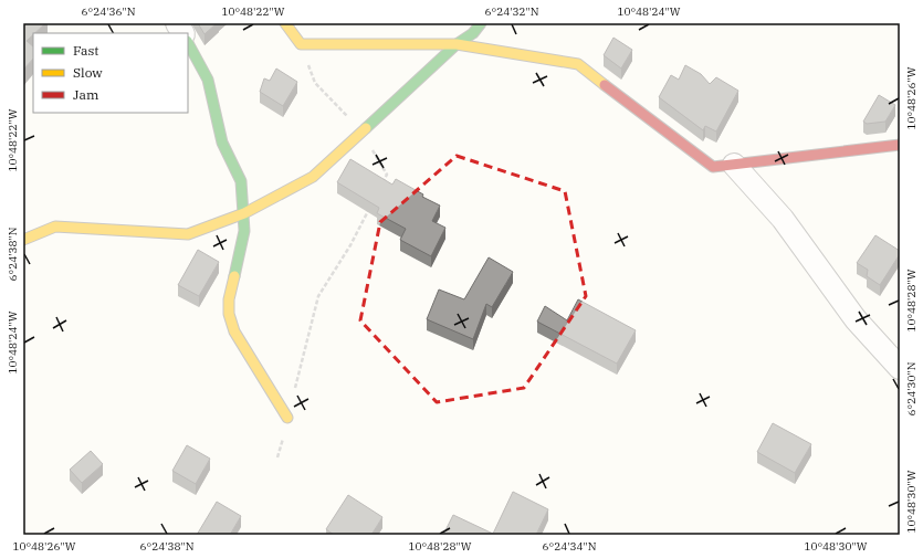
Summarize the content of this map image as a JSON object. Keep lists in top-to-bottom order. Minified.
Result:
{"legend":["Fast","Slow","Jam"],"coordinates":["6°24'36\"N","10°48'22\"W","6°24'32\"N","10°48'24\"W","10°48'26\"W","6°24'38\"N","10°48'28\"W","6°24'30\"N","10°48'30\"W","6°24'34\"N"]}
